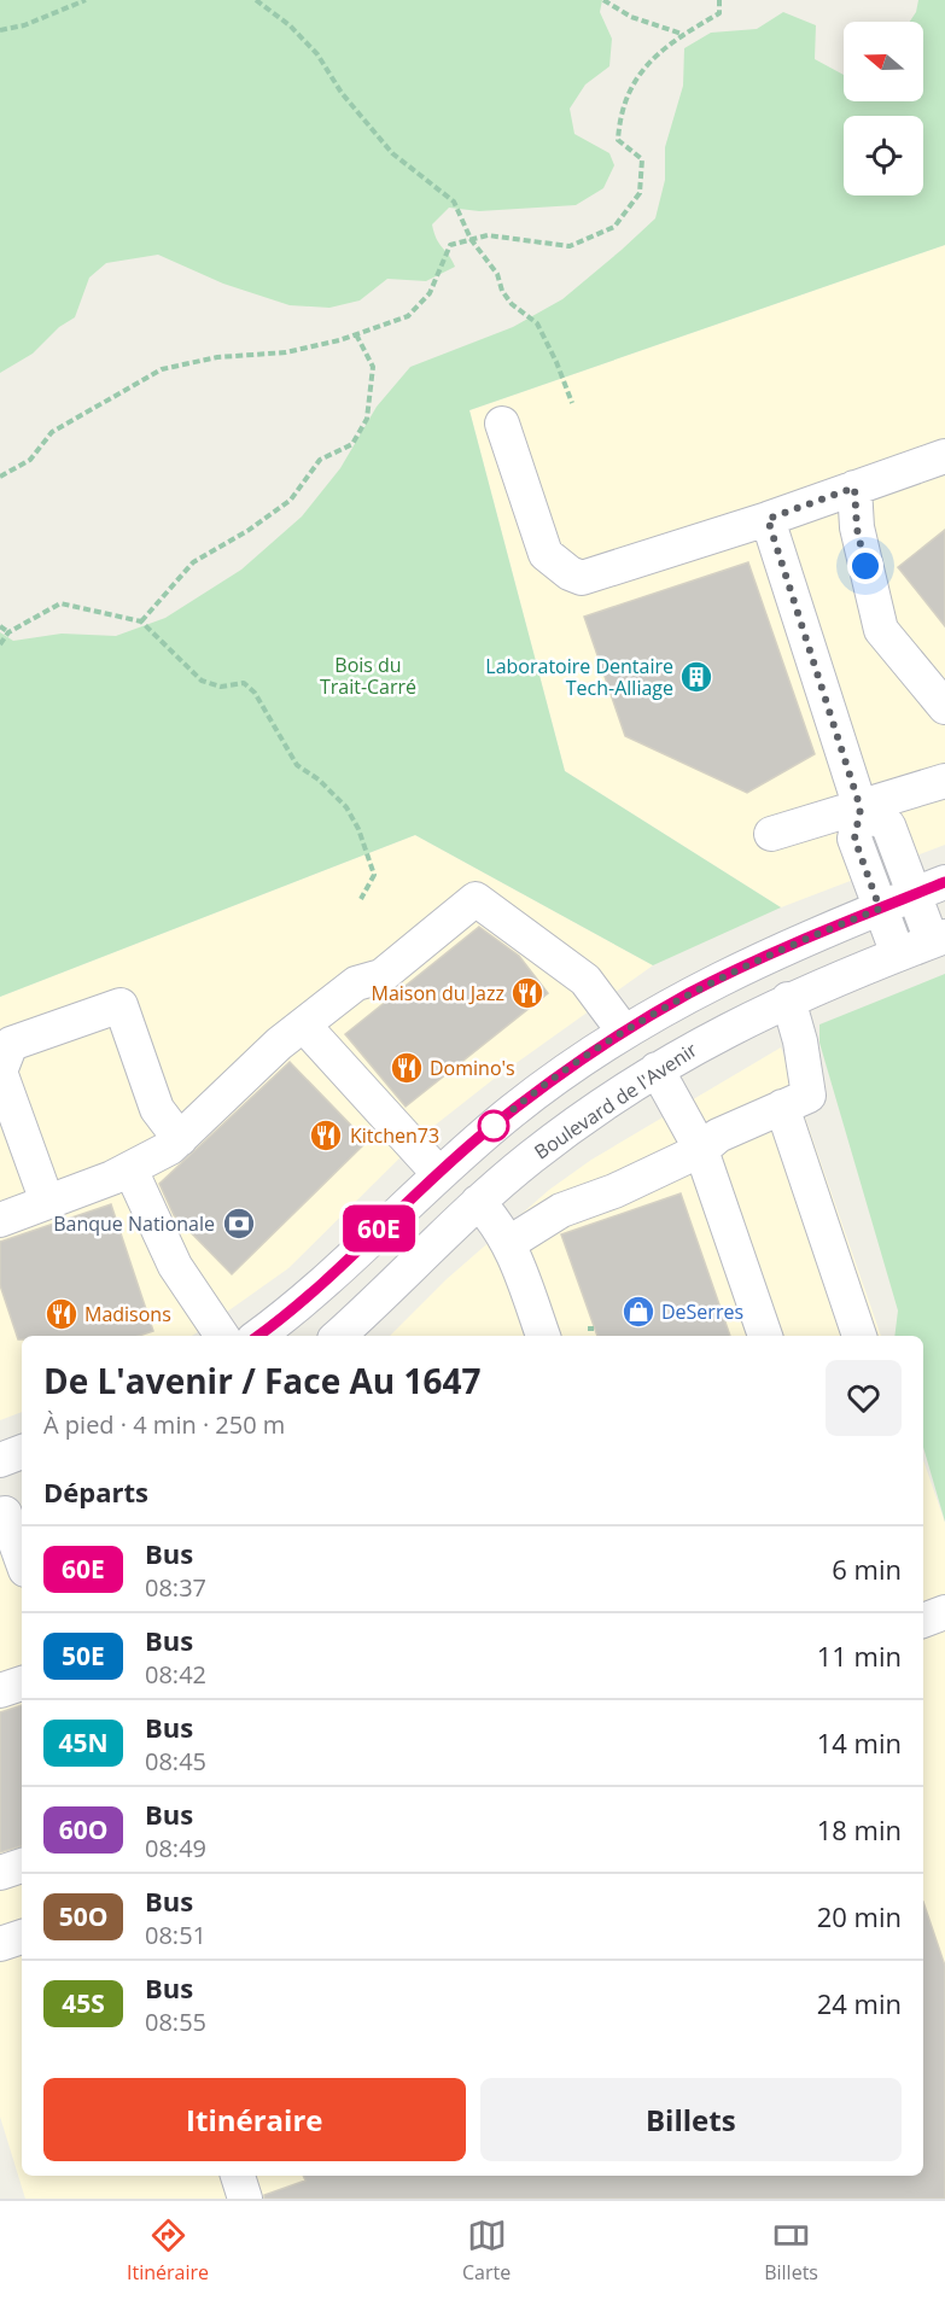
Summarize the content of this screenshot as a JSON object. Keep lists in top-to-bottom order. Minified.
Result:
{"streets":{"street":["Boulevard de l'Avenir"]},"parks":["Bois du Trait-Carré"],"places":{"building":["Laboratoire Dentaire Tech-Alliage"],"restaurant":["Maison du Jazz","Domino's","Kitchen73","Madisons"],"bank":["Banque Nationale"],"shop":["DeSerres"]},"lines":["bus line 60E"],"north":"left","page":{"on_map":"60E","heading":[["De L'avenir / Face Au 1647","À pied · 4 min · 250 m"],"Départs"],"list":[{"mark":"60E","name":"Bus","note":"08:37","value":"6 min"},{"mark":"50E","name":"Bus","note":"08:42","value":"11 min"},{"mark":"45N","name":"Bus","note":"08:45","value":"14 min"},{"mark":"60O","name":"Bus","note":"08:49","value":"18 min"},{"mark":"50O","name":"Bus","note":"08:51","value":"20 min"},{"mark":"45S","name":"Bus","note":"08:55","value":"24 min"}],"buttons":["Itinéraire","Billets"],"tabs":["Itinéraire","Carte","Billets"]}}
